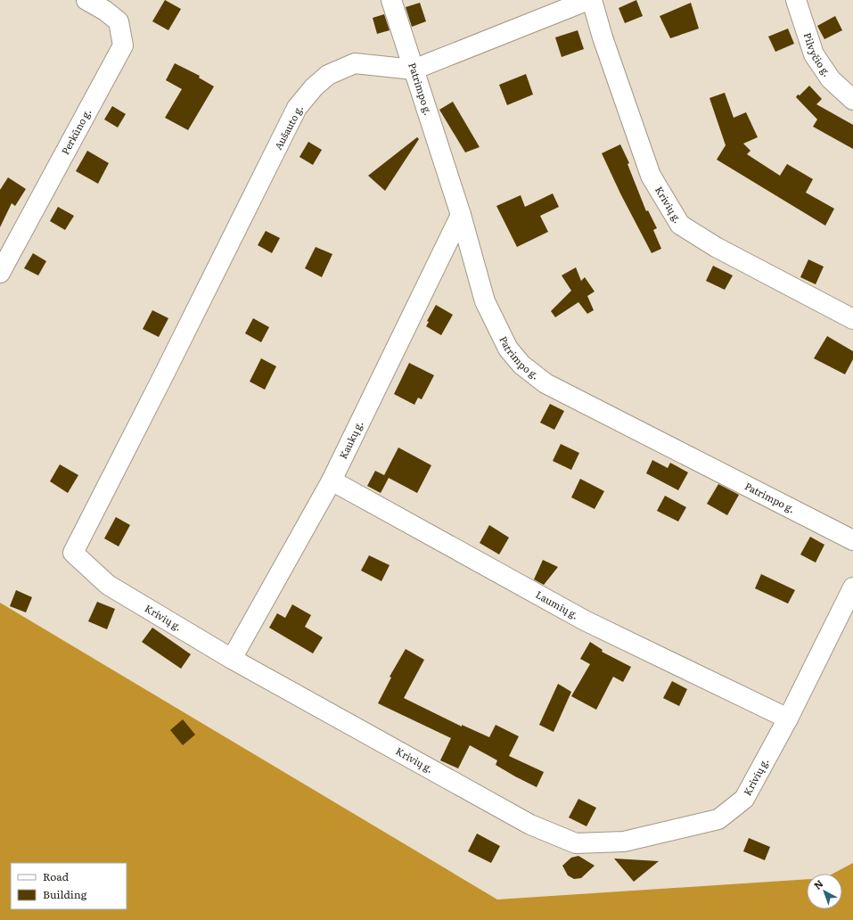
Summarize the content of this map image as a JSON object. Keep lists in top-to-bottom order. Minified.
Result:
{"streets":{"street":["Pilvyčio g.","Patrimpo g.","Aušauto g.","Perkūno g.","Krivių g.","Kaukų g.","Laumių g."]},"crossings":[["Patrimpo g.","Aušauto g."],["Patrimpo g.","Kaukų g."],["Aušauto g.","Krivių g."],["Krivių g.","Kaukų g."],["Krivių g.","Laumių g."],["Kaukų g.","Laumių g."]],"legend":["Road","Building"],"north":"top left"}
